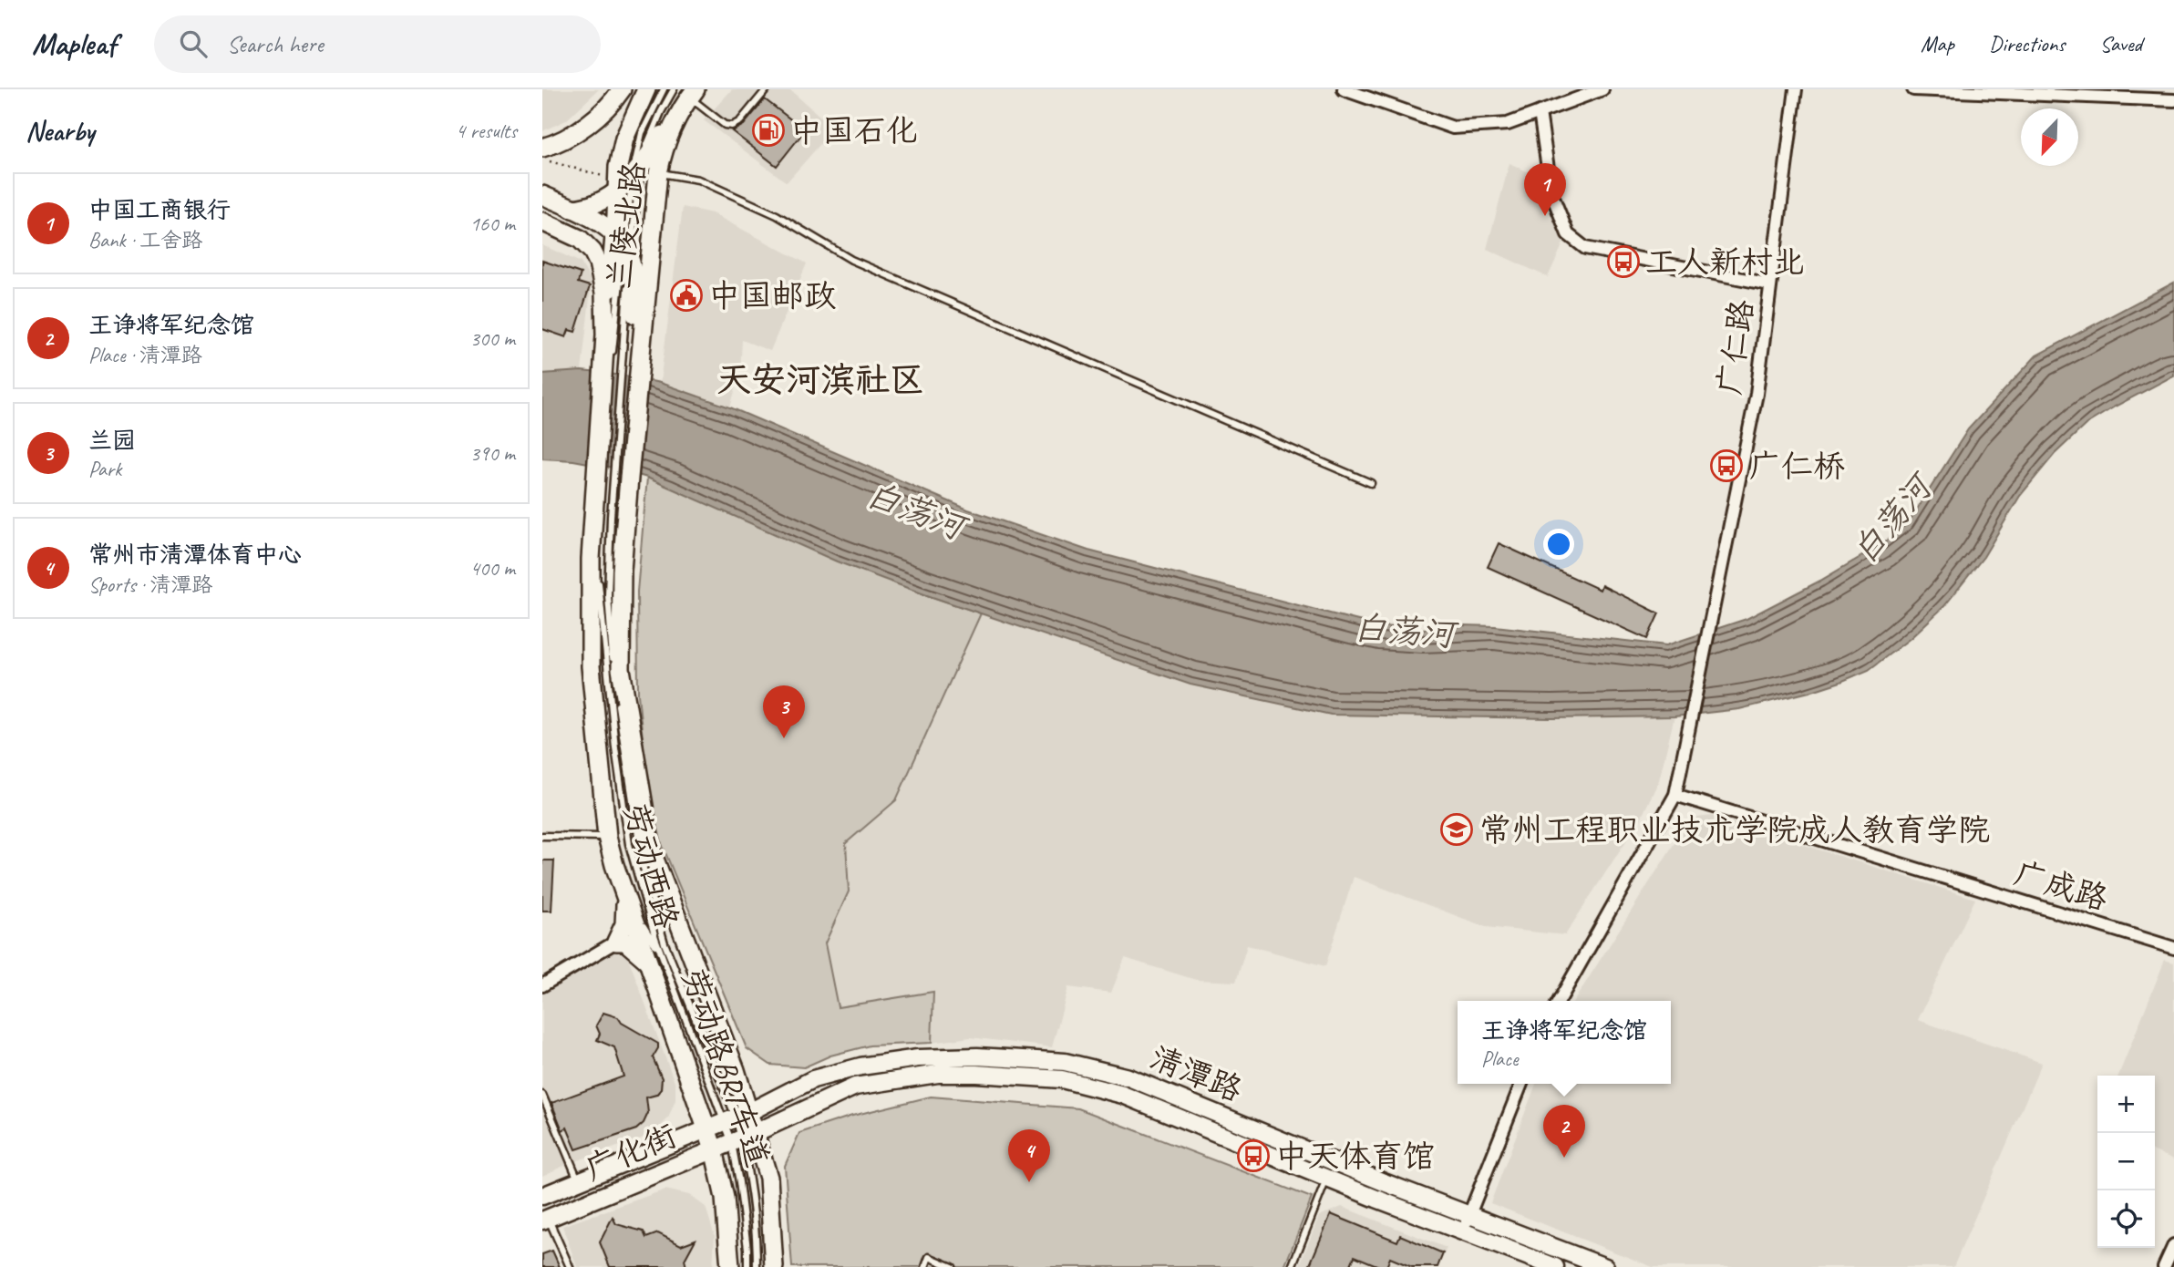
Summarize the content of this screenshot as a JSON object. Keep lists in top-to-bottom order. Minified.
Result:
{"streets":{"main road":["兰陵北路","劳动西路","清潭路","广化街"],"street":["广仁路","广成路"],"lane":["劳动路BRT车道"]},"crossings":[["广仁路","广成路"],["劳动西路","劳动路BRT车道"],["劳动西路","清潭路"],["劳动西路","广化街"],["劳动路BRT车道","清潭路"],["劳动路BRT车道","广化街"],["清潭路","广化街"]],"districts":["天安河滨社区"],"water":["白荡河"],"places":{"fuel station":["中国石化"],"bus stop":["工人新村北","广仁桥","中天体育馆"],"public building":["中国邮政"],"school or university":["常州工程职业技术学院成人教育学院"]},"north":"bottom left","page":{"header":"Mapleaf","search":"Search here","nav":["Map","Directions","Saved"],"heading":["Nearby","4 results"],"pins":["1","3","2","4"],"list":[{"mark":"1","name":"中国工商银行","note":"Bank · 工舍路","value":"160 m"},{"mark":"2","name":"王诤将军纪念馆","note":"Place · 清潭路","value":"300 m"},{"mark":"3","name":"兰园","note":"Park","value":"390 m"},{"mark":"4","name":"常州市清潭体育中心","note":"Sports · 清潭路","value":"400 m"}],"popup":["王诤将军纪念馆","Place"],"map_buttons":["+","−"]}}
